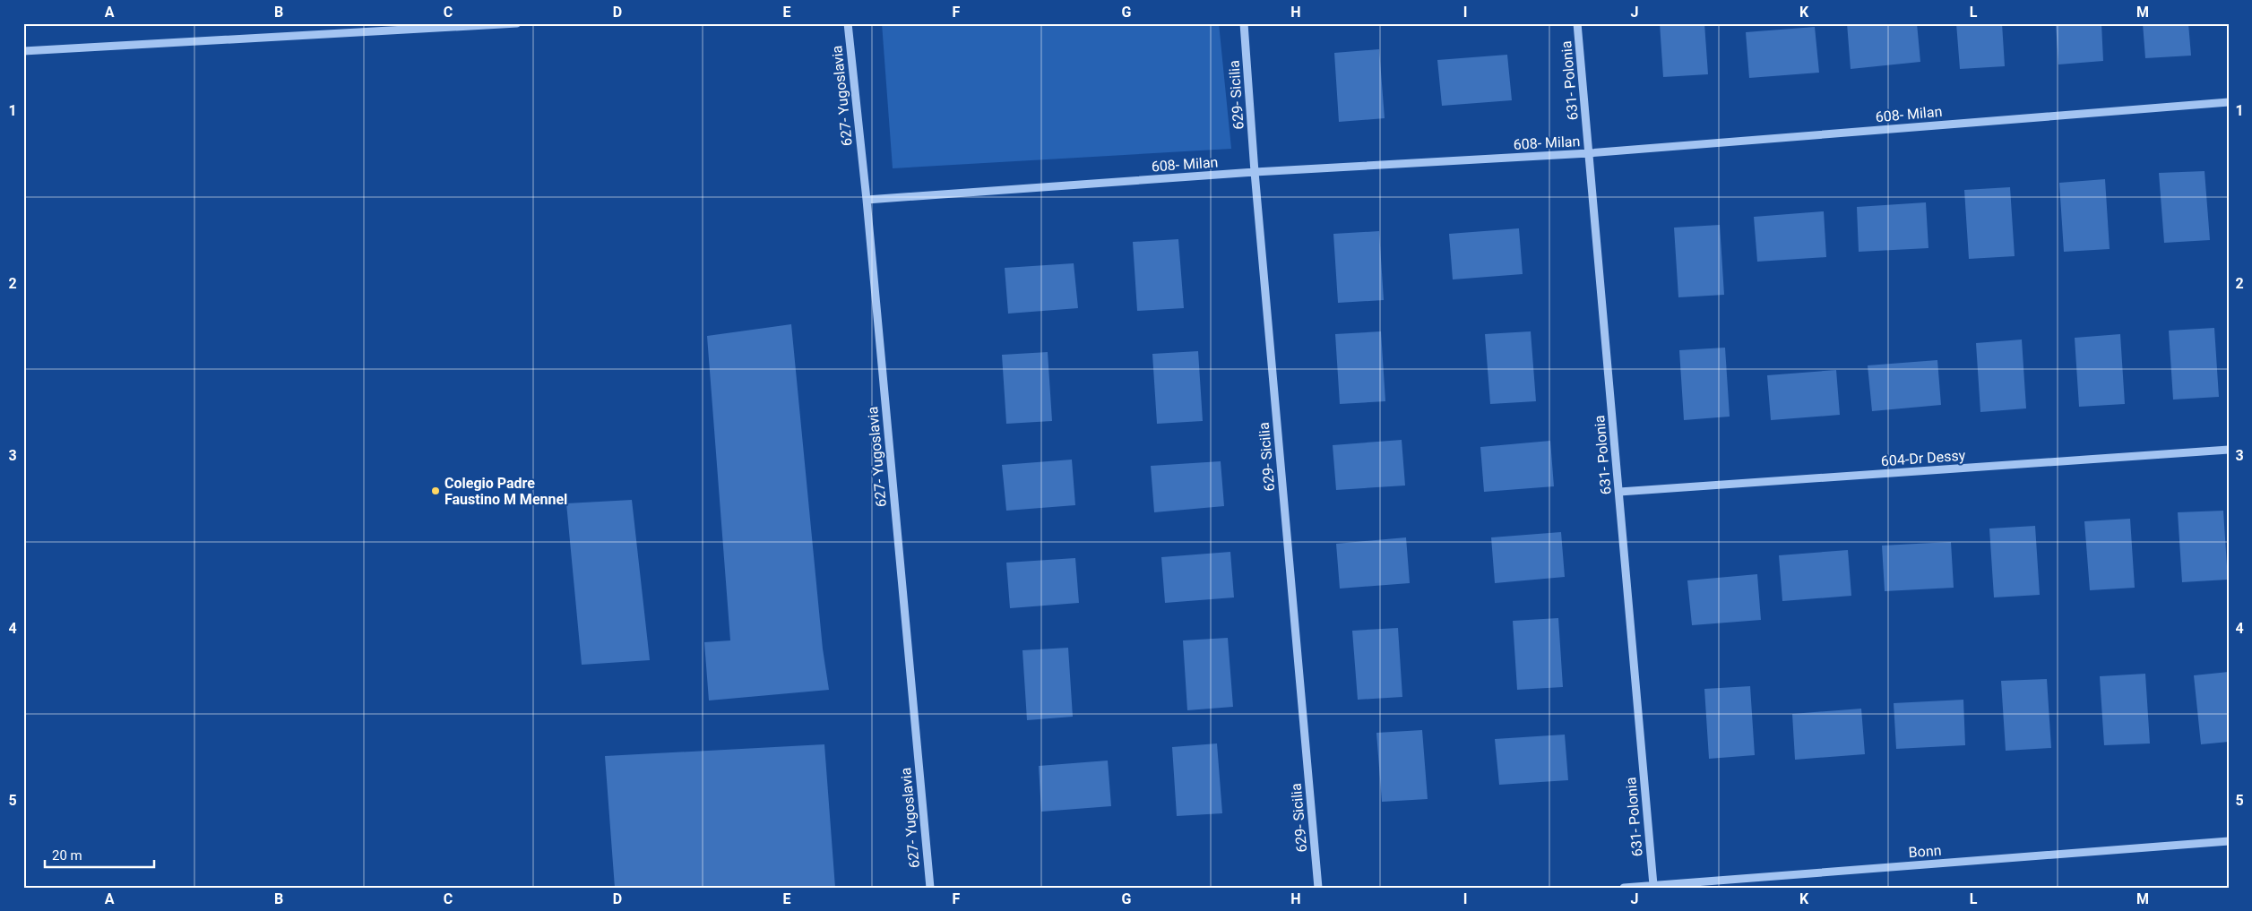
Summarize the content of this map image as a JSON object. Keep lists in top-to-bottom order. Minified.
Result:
{"streets":{"street":["631- Polonia","629- Sicilia","627- Yugoslavia","608- Milan","604-Dr Dessy","Bonn"]},"crossings":[["631- Polonia","608- Milan"],["631- Polonia","604-Dr Dessy"],["631- Polonia","Bonn"],["629- Sicilia","608- Milan"],["627- Yugoslavia","608- Milan"]],"places":["Colegio Padre Faustino M Mennel"],"scale_bar":"20 m","grid":{"columns":["A","B","C","D","E","F","G","H","I","J","K","L","M"],"rows":["1","2","3","4","5"]}}
